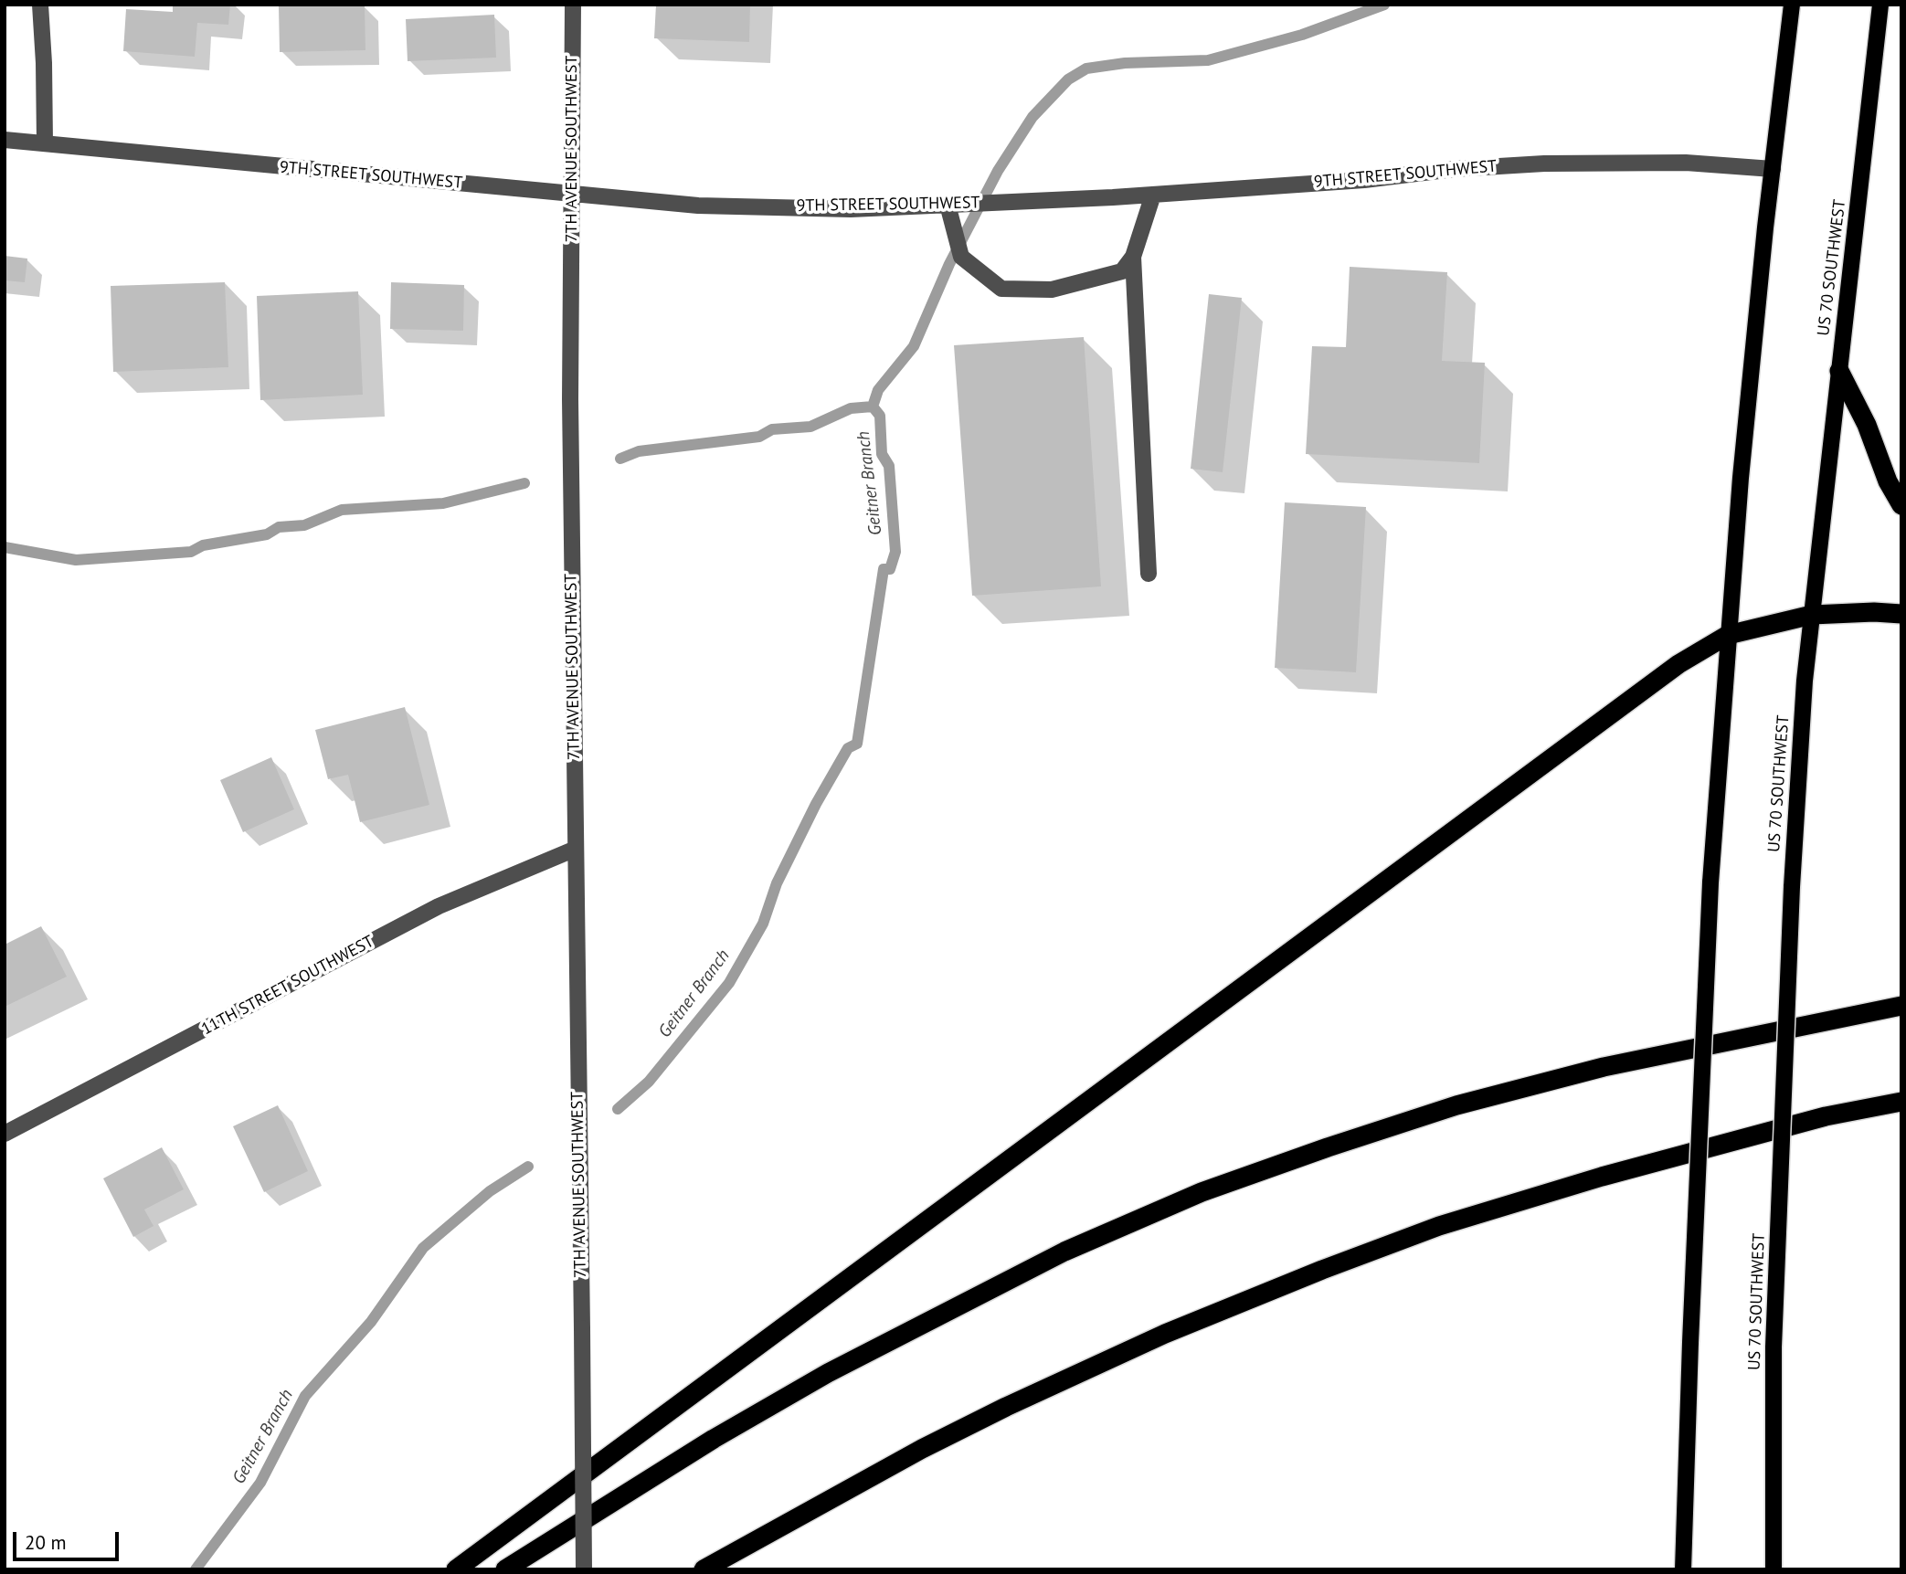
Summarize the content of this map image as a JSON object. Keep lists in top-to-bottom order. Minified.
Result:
{"streets":{"main road":["US 70 SOUTHWEST"],"street":["7TH AVENUE SOUTHWEST","9TH STREET SOUTHWEST","11TH STREET SOUTHWEST"]},"crossings":[["7TH AVENUE SOUTHWEST","9TH STREET SOUTHWEST"],["7TH AVENUE SOUTHWEST","11TH STREET SOUTHWEST"]],"water":["Geitner Branch"],"scale_bar":"20 m"}
